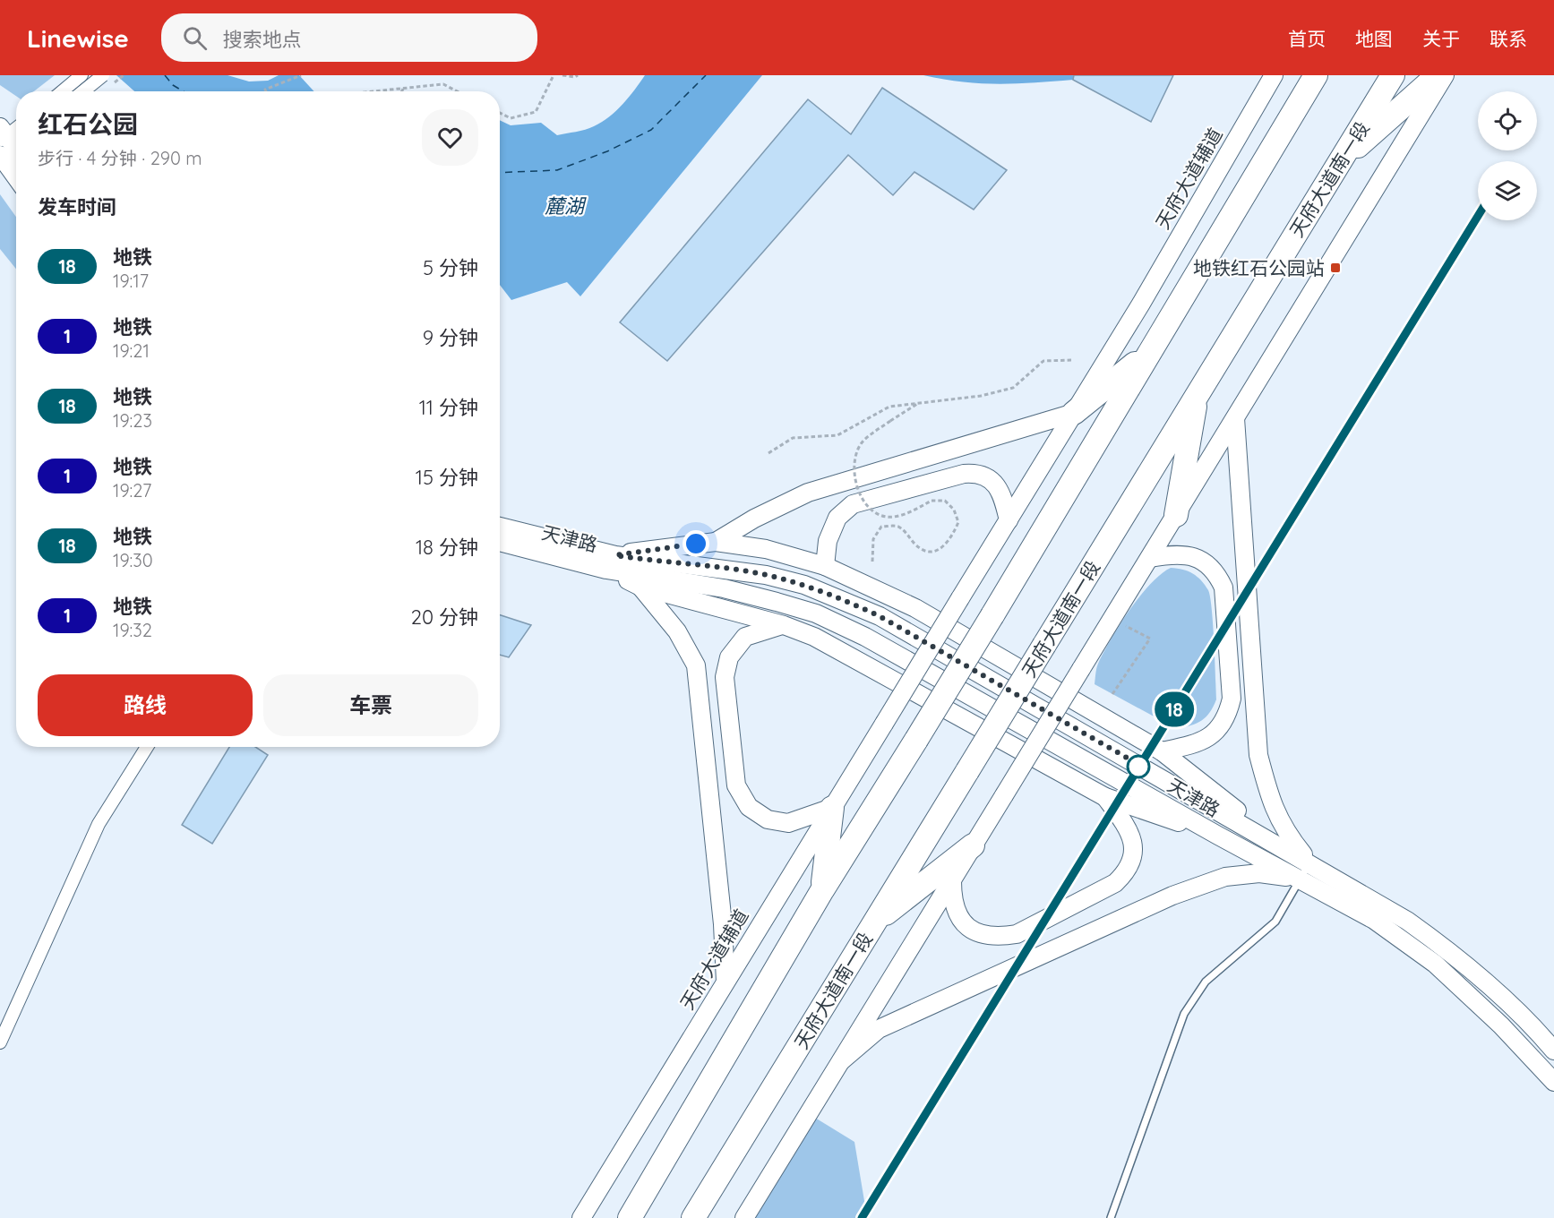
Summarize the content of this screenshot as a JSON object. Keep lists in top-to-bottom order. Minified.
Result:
{"streets":{"highway":["天府大道南一段"],"street":["天府大道辅道","天津路"]},"water":["麓湖"],"places":{"transit":["地铁红石公园站"]},"lines":["metro line 18"],"page":{"header":"Linewise","search":"搜索地点","nav":["首页","地图","关于","联系"],"on_map":"18","heading":[["红石公园","步行 · 4 分钟 · 290 m"],"发车时间"],"list":[{"mark":"18","name":"地铁","note":"19:17","value":"5 分钟"},{"mark":"1","name":"地铁","note":"19:21","value":"9 分钟"},{"mark":"18","name":"地铁","note":"19:23","value":"11 分钟"},{"mark":"1","name":"地铁","note":"19:27","value":"15 分钟"},{"mark":"18","name":"地铁","note":"19:30","value":"18 分钟"},{"mark":"1","name":"地铁","note":"19:32","value":"20 分钟"}],"buttons":["路线","车票"]}}
